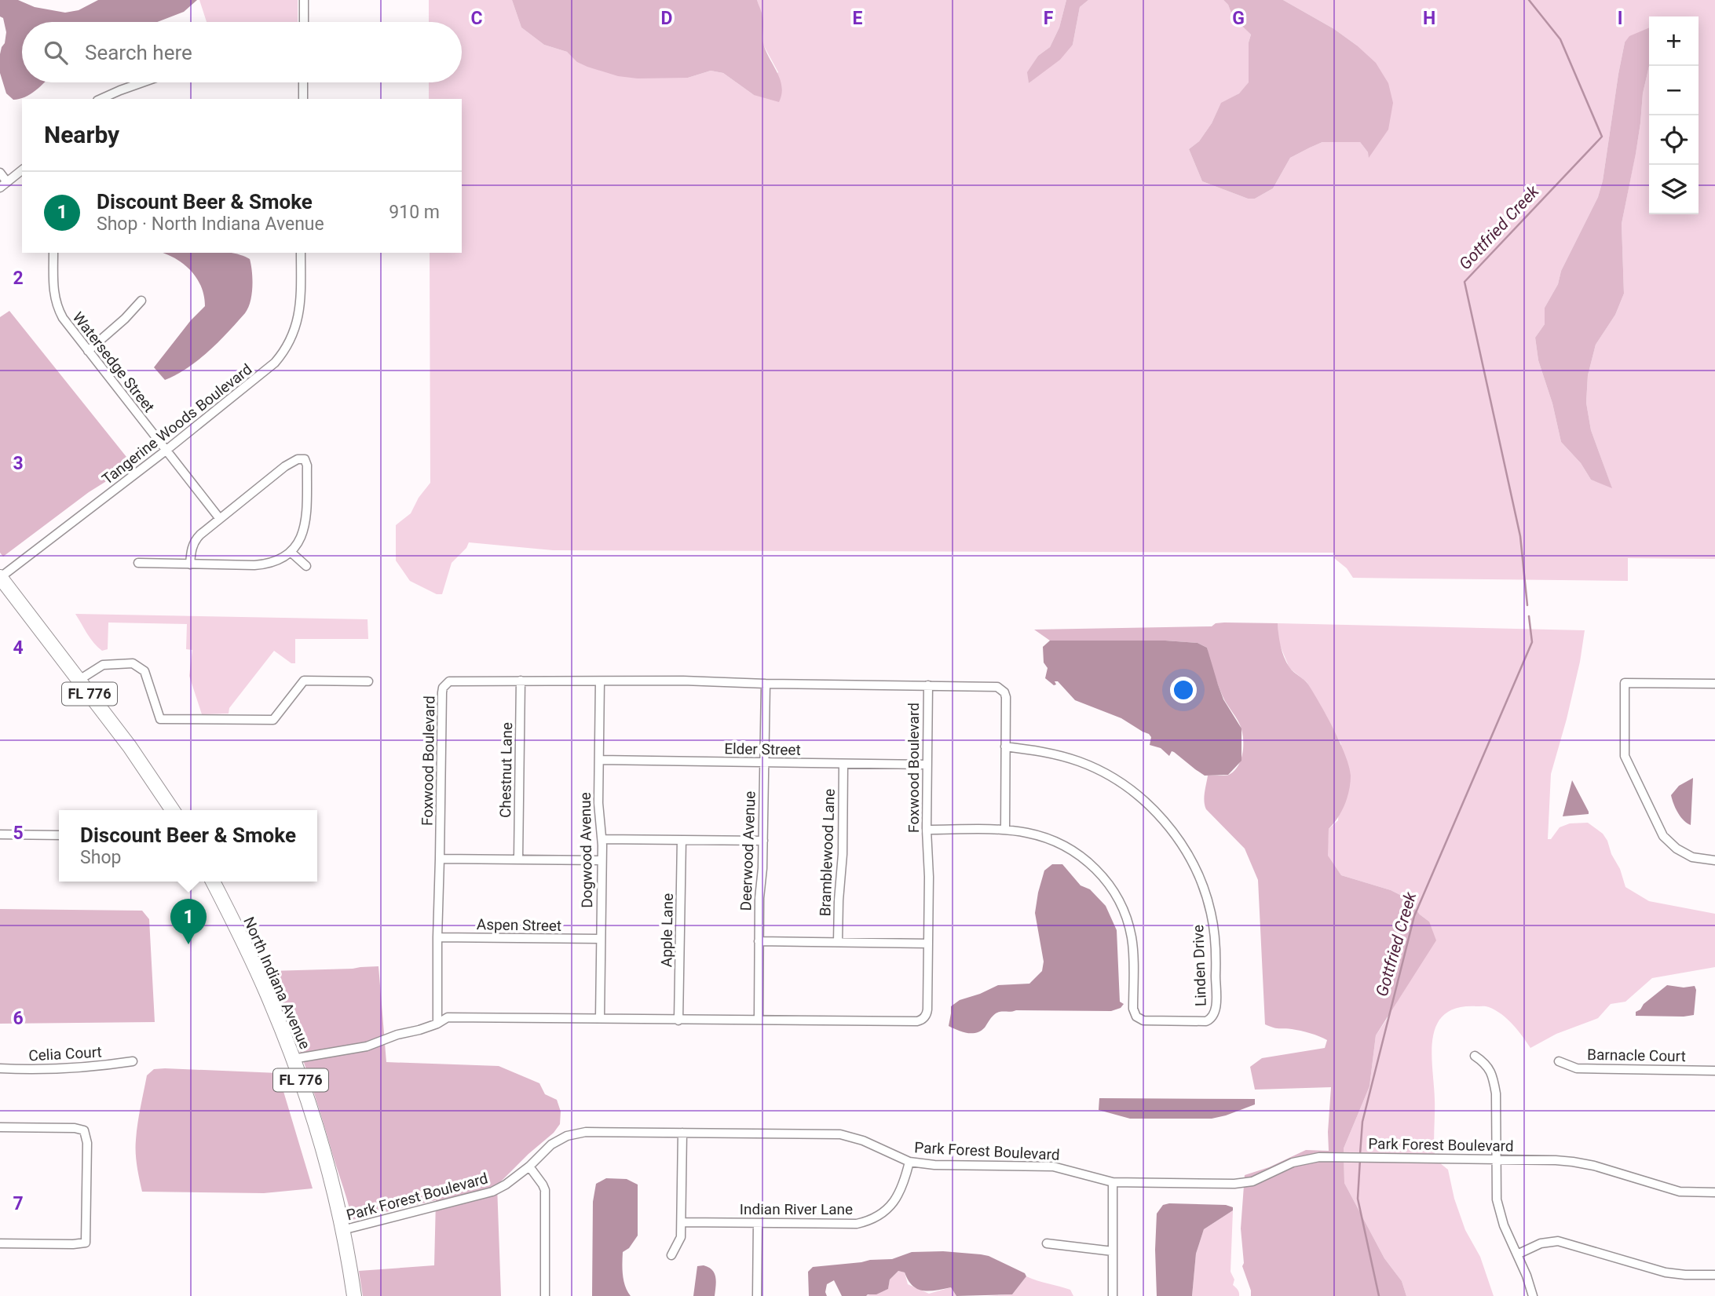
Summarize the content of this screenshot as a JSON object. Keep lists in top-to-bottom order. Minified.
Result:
{"streets":{"main road":["FL 776","North Indiana Avenue"],"street":["Watersedge Street","Tangerine Woods Boulevard","Elder Street","Foxwood Boulevard","Chestnut Lane","Dogwood Avenue","Deerwood Avenue","Bramblewood Lane","Aspen Street","Apple Lane","Linden Drive","Celia Court","Barnacle Court","Park Forest Boulevard","Indian River Lane"]},"crossings":[["Watersedge Street","Tangerine Woods Boulevard"],["Tangerine Woods Boulevard","FL 776"],["Elder Street","Foxwood Boulevard"],["Elder Street","Dogwood Avenue"],["Elder Street","Deerwood Avenue"],["Elder Street","Bramblewood Lane"],["Foxwood Boulevard","Chestnut Lane"],["Foxwood Boulevard","Dogwood Avenue"],["Foxwood Boulevard","Deerwood Avenue"],["Foxwood Boulevard","Aspen Street"],["Foxwood Boulevard","Apple Lane"],["Foxwood Boulevard","Linden Drive"],["Foxwood Boulevard","North Indiana Avenue"],["Dogwood Avenue","Aspen Street"],["North Indiana Avenue","Park Forest Boulevard"],["Park Forest Boulevard","Indian River Lane"]],"water":["Gottfried Creek"],"page":{"map_buttons":["+","−"],"search":"Search here","heading":"Nearby","list":[{"mark":"1","name":"Discount Beer & Smoke","note":"Shop · North Indiana Avenue","value":"910 m"}],"popup":["Discount Beer & Smoke","Shop"],"pins":"1"},"grid":{"columns":["C","D","E","F","G","H","I"],"rows":["2","3","4","5","6","7"]}}
